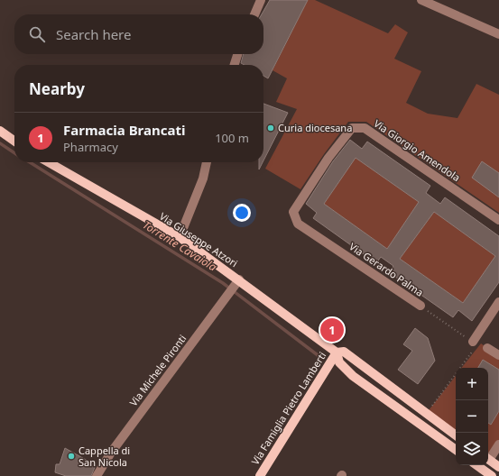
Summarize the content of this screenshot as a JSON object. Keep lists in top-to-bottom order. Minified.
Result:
{"streets":{"main road":["Via Giuseppe Atzori","Via Famiglia Pietro Lamberti"],"street":["Via Giorgio Amendola","Via Gerardo Palma","Via Michele Pironti"]},"crossings":[["Via Giorgio Amendola","Via Gerardo Palma"],["Via Giuseppe Atzori","Via Michele Pironti"],["Via Giuseppe Atzori","Via Famiglia Pietro Lamberti"]],"water":["Torrente Cavaiola"],"places":["Curia diocesana","Cappella di San Nicola"],"page":{"search":"Search here","heading":"Nearby","list":[{"mark":"1","name":"Farmacia Brancati","note":"Pharmacy","value":"100 m"}],"pins":"1","map_buttons":["+","−"]}}
